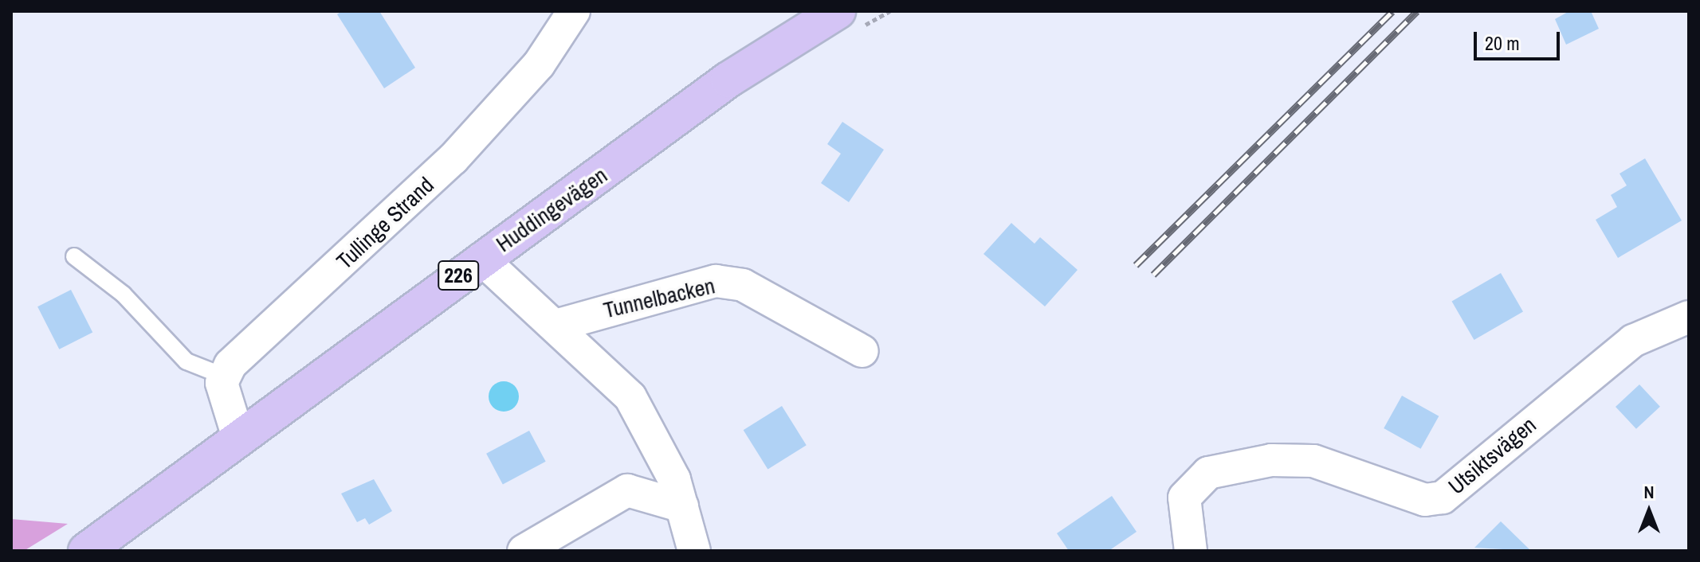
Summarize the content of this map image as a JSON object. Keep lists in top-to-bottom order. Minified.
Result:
{"streets":{"main road":["Huddingevägen","226"],"street":["Tullinge Strand","Tunnelbacken","Utsiktsvägen"]},"scale_bar":"20 m","north":"top"}
